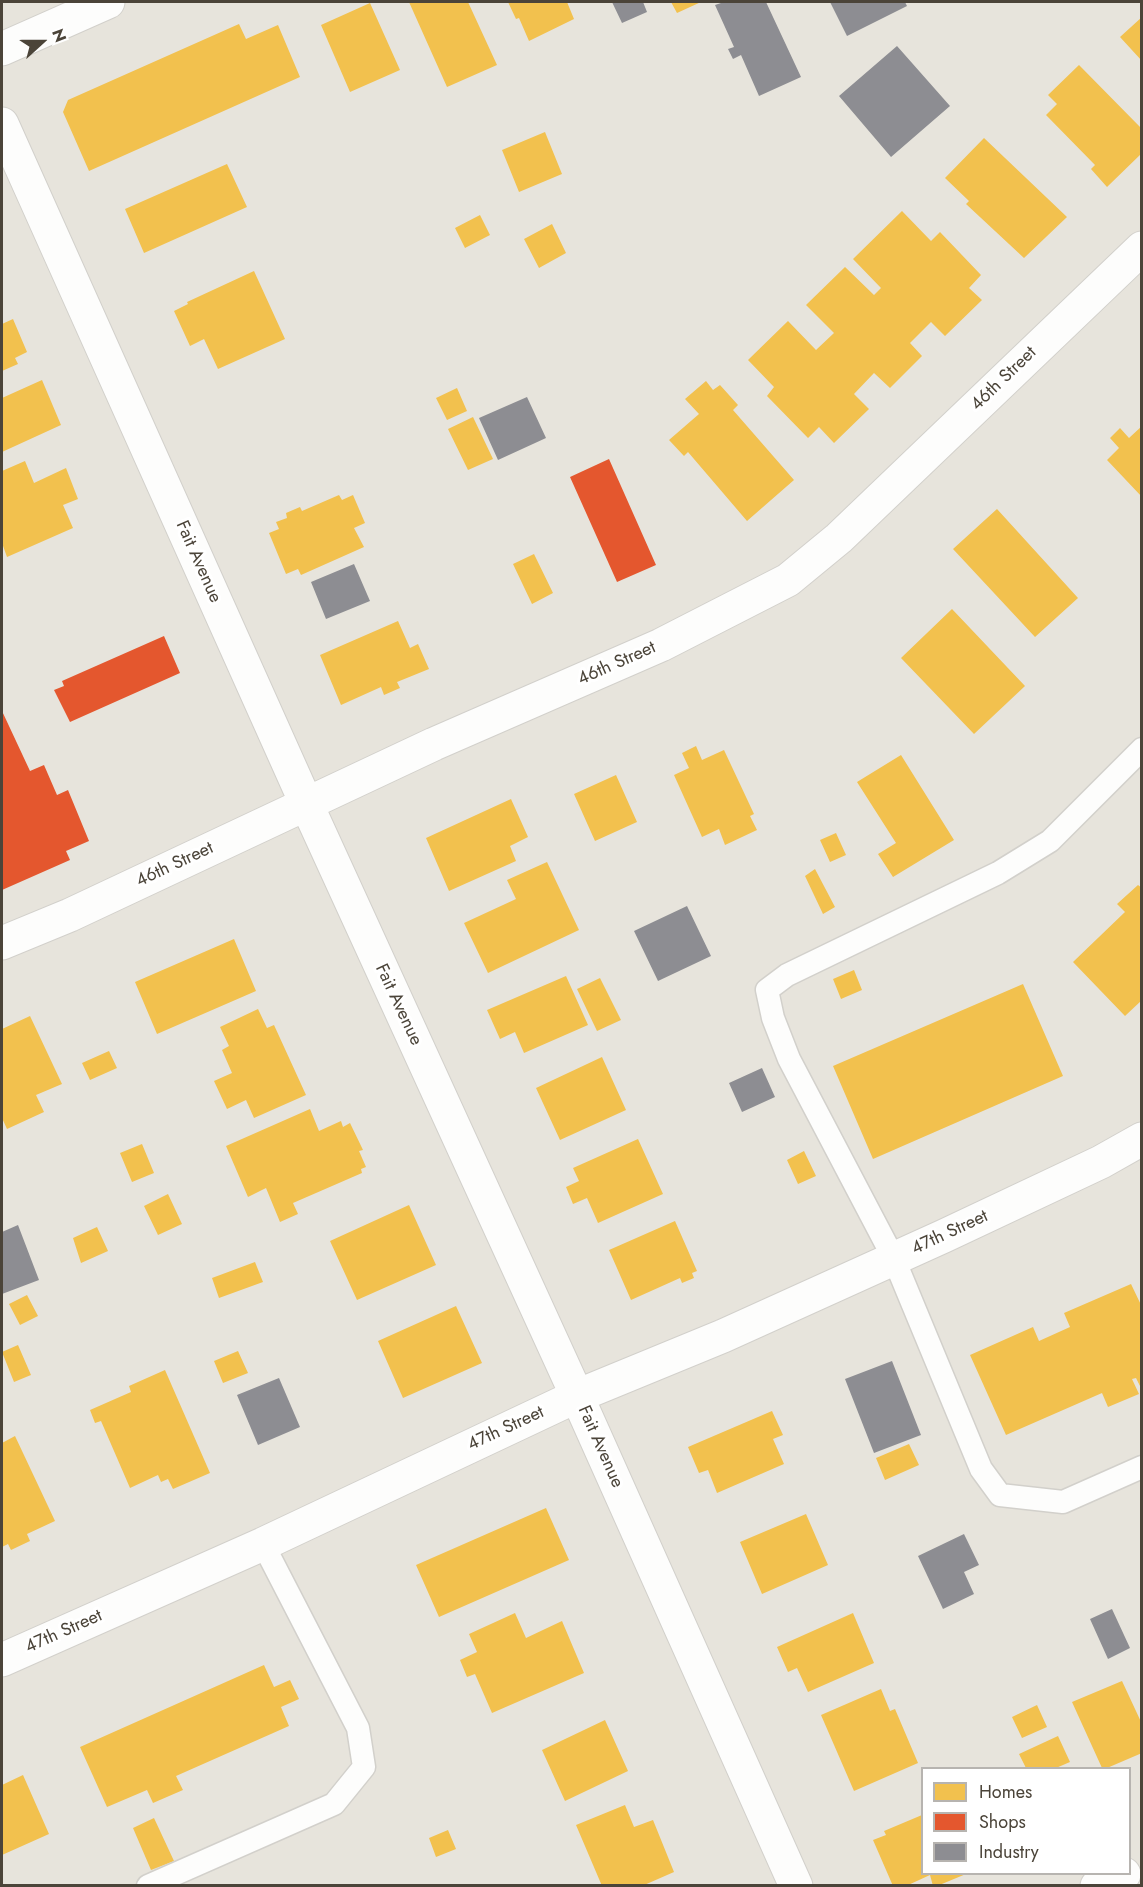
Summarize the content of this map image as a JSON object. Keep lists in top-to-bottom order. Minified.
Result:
{"streets":{"street":["46th Street","Fait Avenue","47th Street"]},"crossings":[["46th Street","Fait Avenue"],["Fait Avenue","47th Street"]],"legend":["Homes","Shops","Industry"],"north":"right"}
